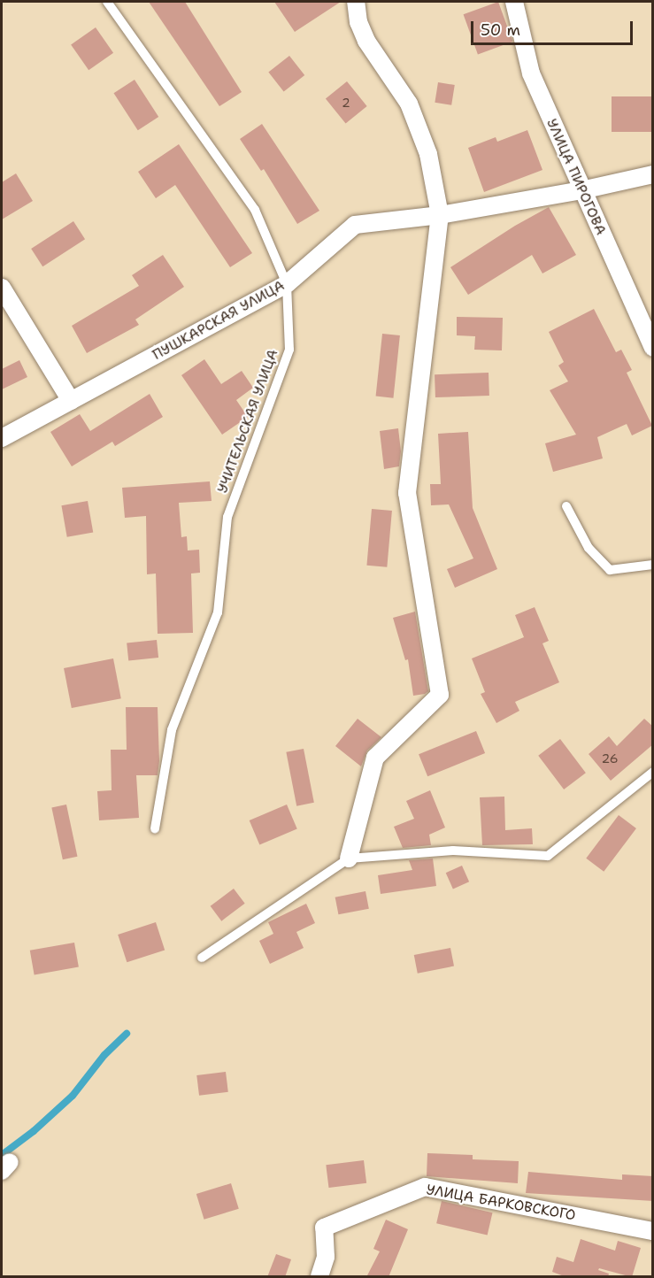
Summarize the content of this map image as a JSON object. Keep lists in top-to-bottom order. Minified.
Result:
{"streets":{"street":["УЛИЦА ПИРОГОВА","ПУШКАРСКАЯ УЛИЦА","УЛИЦА БАРКОВСКОГО"],"lane":["УЧИТЕЛЬСКАЯ УЛИЦА"]},"crossings":[["УЛИЦА ПИРОГОВА","ПУШКАРСКАЯ УЛИЦА"],["ПУШКАРСКАЯ УЛИЦА","УЧИТЕЛЬСКАЯ УЛИЦА"]],"house_numbers":["2","26"],"scale_bar":"50 m"}
